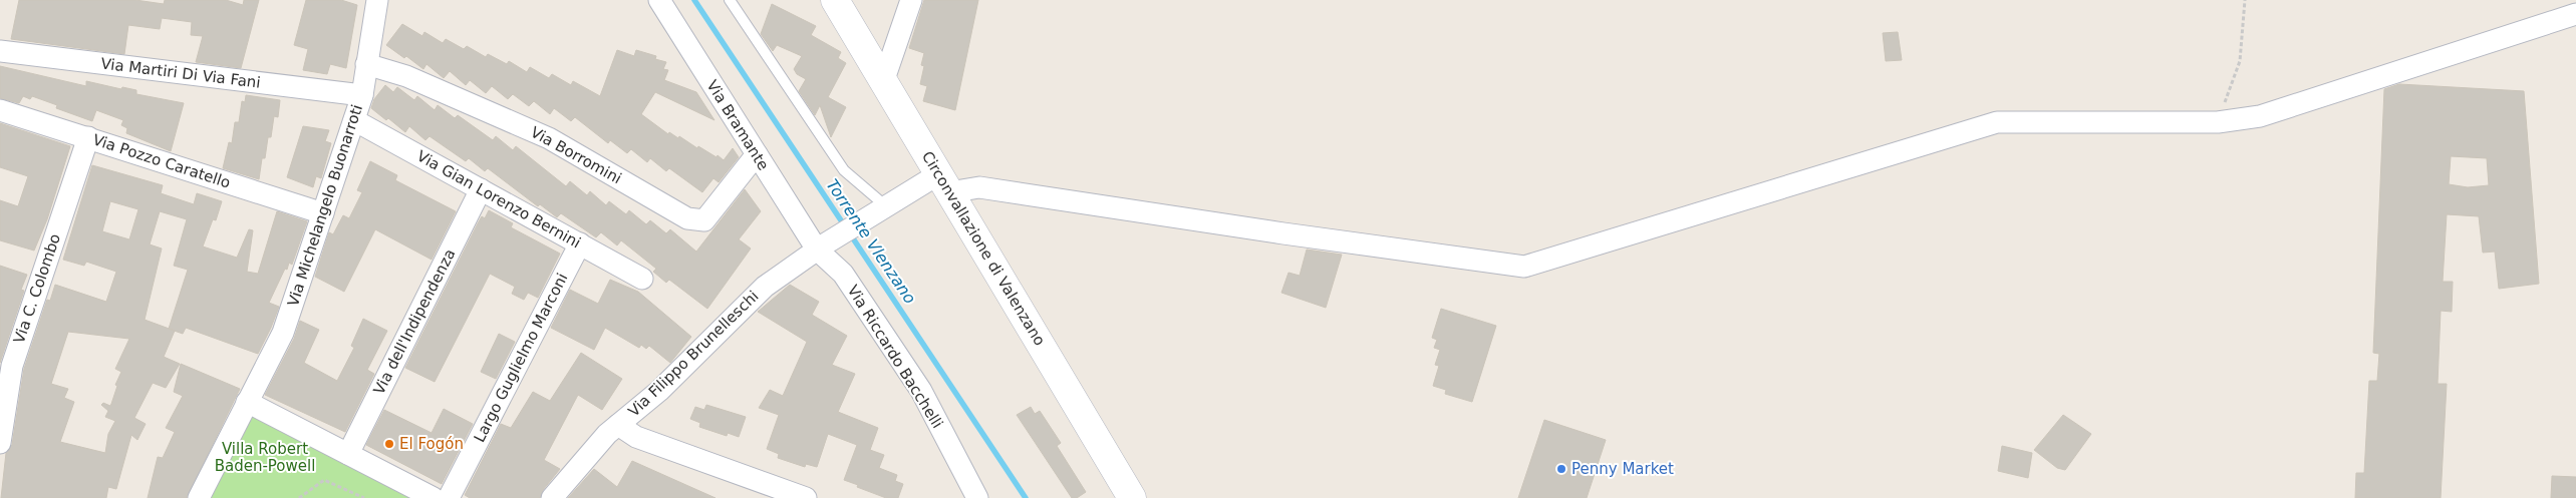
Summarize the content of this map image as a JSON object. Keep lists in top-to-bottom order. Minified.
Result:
{"streets":{"main road":["Circonvallazione di Valenzano"],"street":["Via Martiri Di Via Fani","Via Bramante","Via Borromini","Via Pozzo Caratello","Via Gian Lorenzo Bernini","Via Michelangelo Buonarroti","Via C. Colombo","Via dell'Indipendenza","Via Filippo Brunelleschi","Via Riccardo Bacchelli","Largo Guglielmo Marconi"]},"crossings":[["Via Martiri Di Via Fani","Via Michelangelo Buonarroti"],["Via Bramante","Via Borromini"],["Via Bramante","Via Filippo Brunelleschi"],["Via Bramante","Via Riccardo Bacchelli"],["Via Borromini","Via Michelangelo Buonarroti"],["Via Pozzo Caratello","Via Michelangelo Buonarroti"],["Via Pozzo Caratello","Via C. Colombo"],["Via Gian Lorenzo Bernini","Via Michelangelo Buonarroti"],["Via Gian Lorenzo Bernini","Via dell'Indipendenza"],["Via Gian Lorenzo Bernini","Largo Guglielmo Marconi"],["Circonvallazione di Valenzano","Via Filippo Brunelleschi"],["Via Filippo Brunelleschi","Via Riccardo Bacchelli"]],"water":["Torrente Vlenzano"],"parks":["Villa Robert Baden-Powell"],"places":["El Fogón","Penny Market"]}
